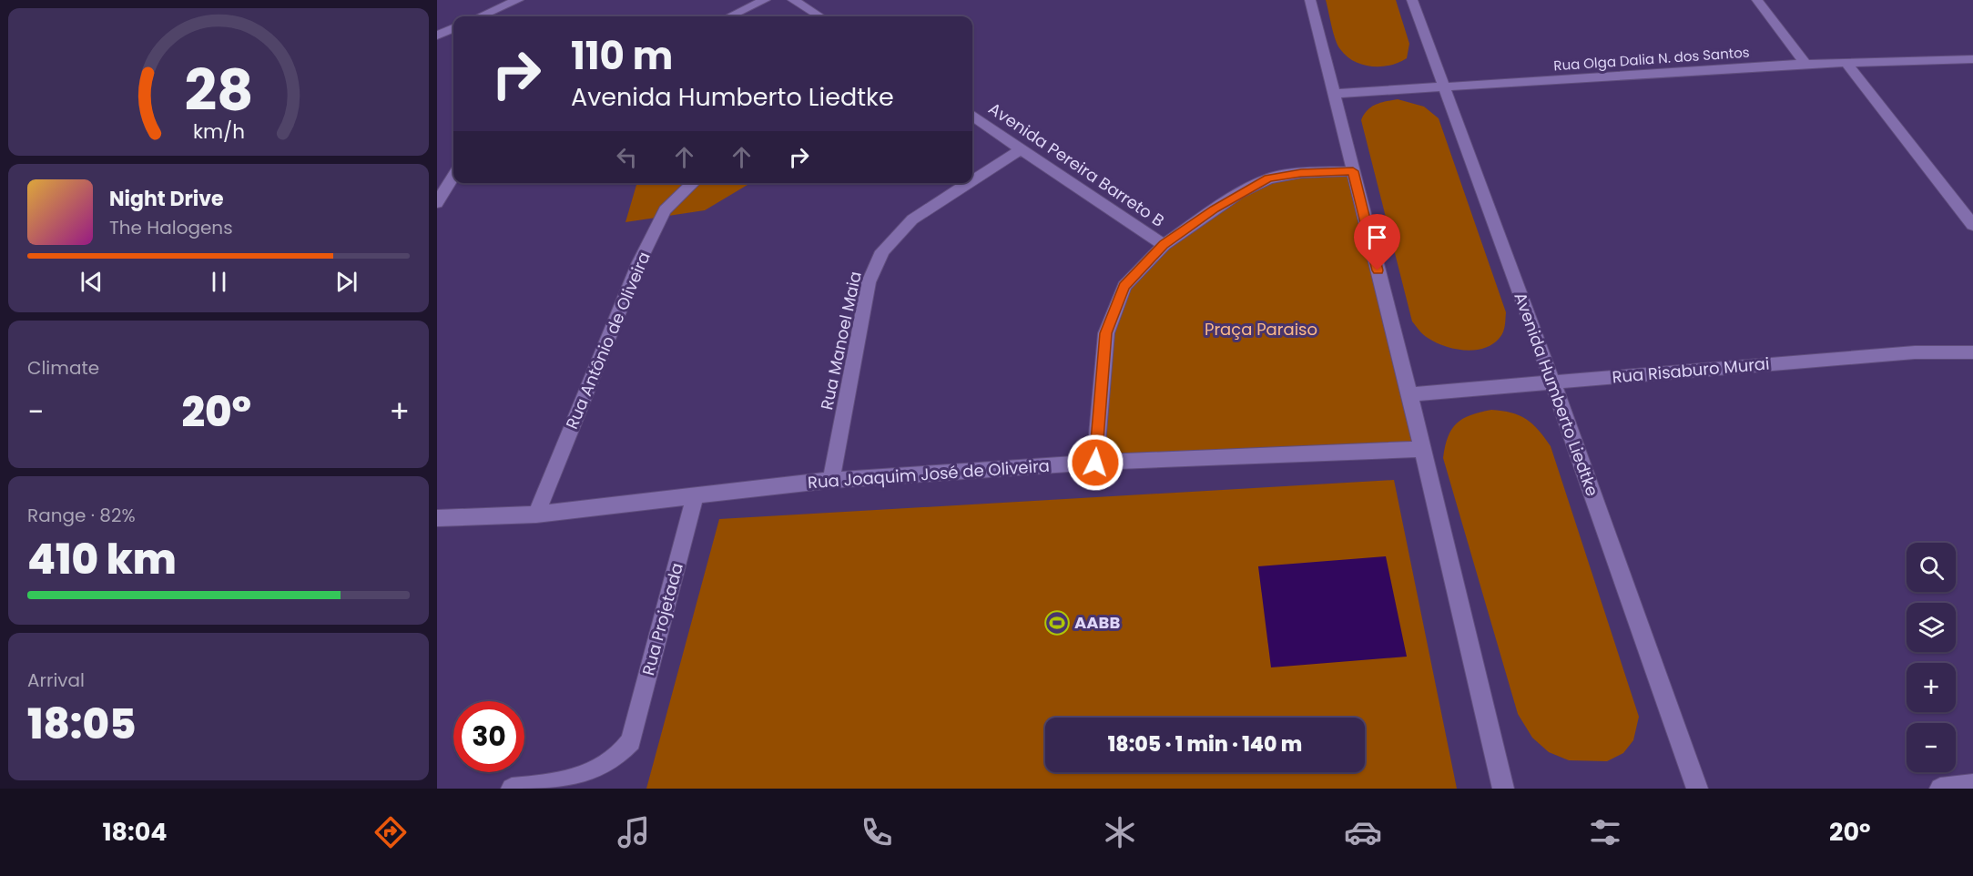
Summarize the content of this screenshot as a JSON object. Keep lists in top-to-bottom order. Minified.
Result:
{"streets":{"street":["Rua Olga Dalia N. dos Santos","Avenida Pereira Barreto B","Rua Antônio de Oliveira","Rua Manoel Maia","Rua Risaburo Murai","Avenida Humberto Liedtke","Rua Joaquim José de Oliveira","Rua Projetada"]},"crossings":[["Rua Olga Dalia N. dos Santos","Avenida Humberto Liedtke"],["Avenida Pereira Barreto B","Rua Manoel Maia"],["Rua Antônio de Oliveira","Rua Joaquim José de Oliveira"],["Rua Manoel Maia","Rua Joaquim José de Oliveira"],["Rua Risaburo Murai","Avenida Humberto Liedtke"],["Rua Joaquim José de Oliveira","Rua Projetada"]],"parks":["Praça Paraiso"],"places":{"sports":["AABB"]},"page":{"turn":["110 m","Avenida Humberto Liedtke"],"song":["Night Drive","The Halogens"],"tile":["Climate",["Range · 82%","410 km"],["Arrival","18:05"]],"heat":["−","20°","+"],"map_buttons":["+","−"],"limit":"30","trip":"18:05 · 1 min · 140 m","tabs":["18:04","20°"],"gauge":["28","km/h"]}}
